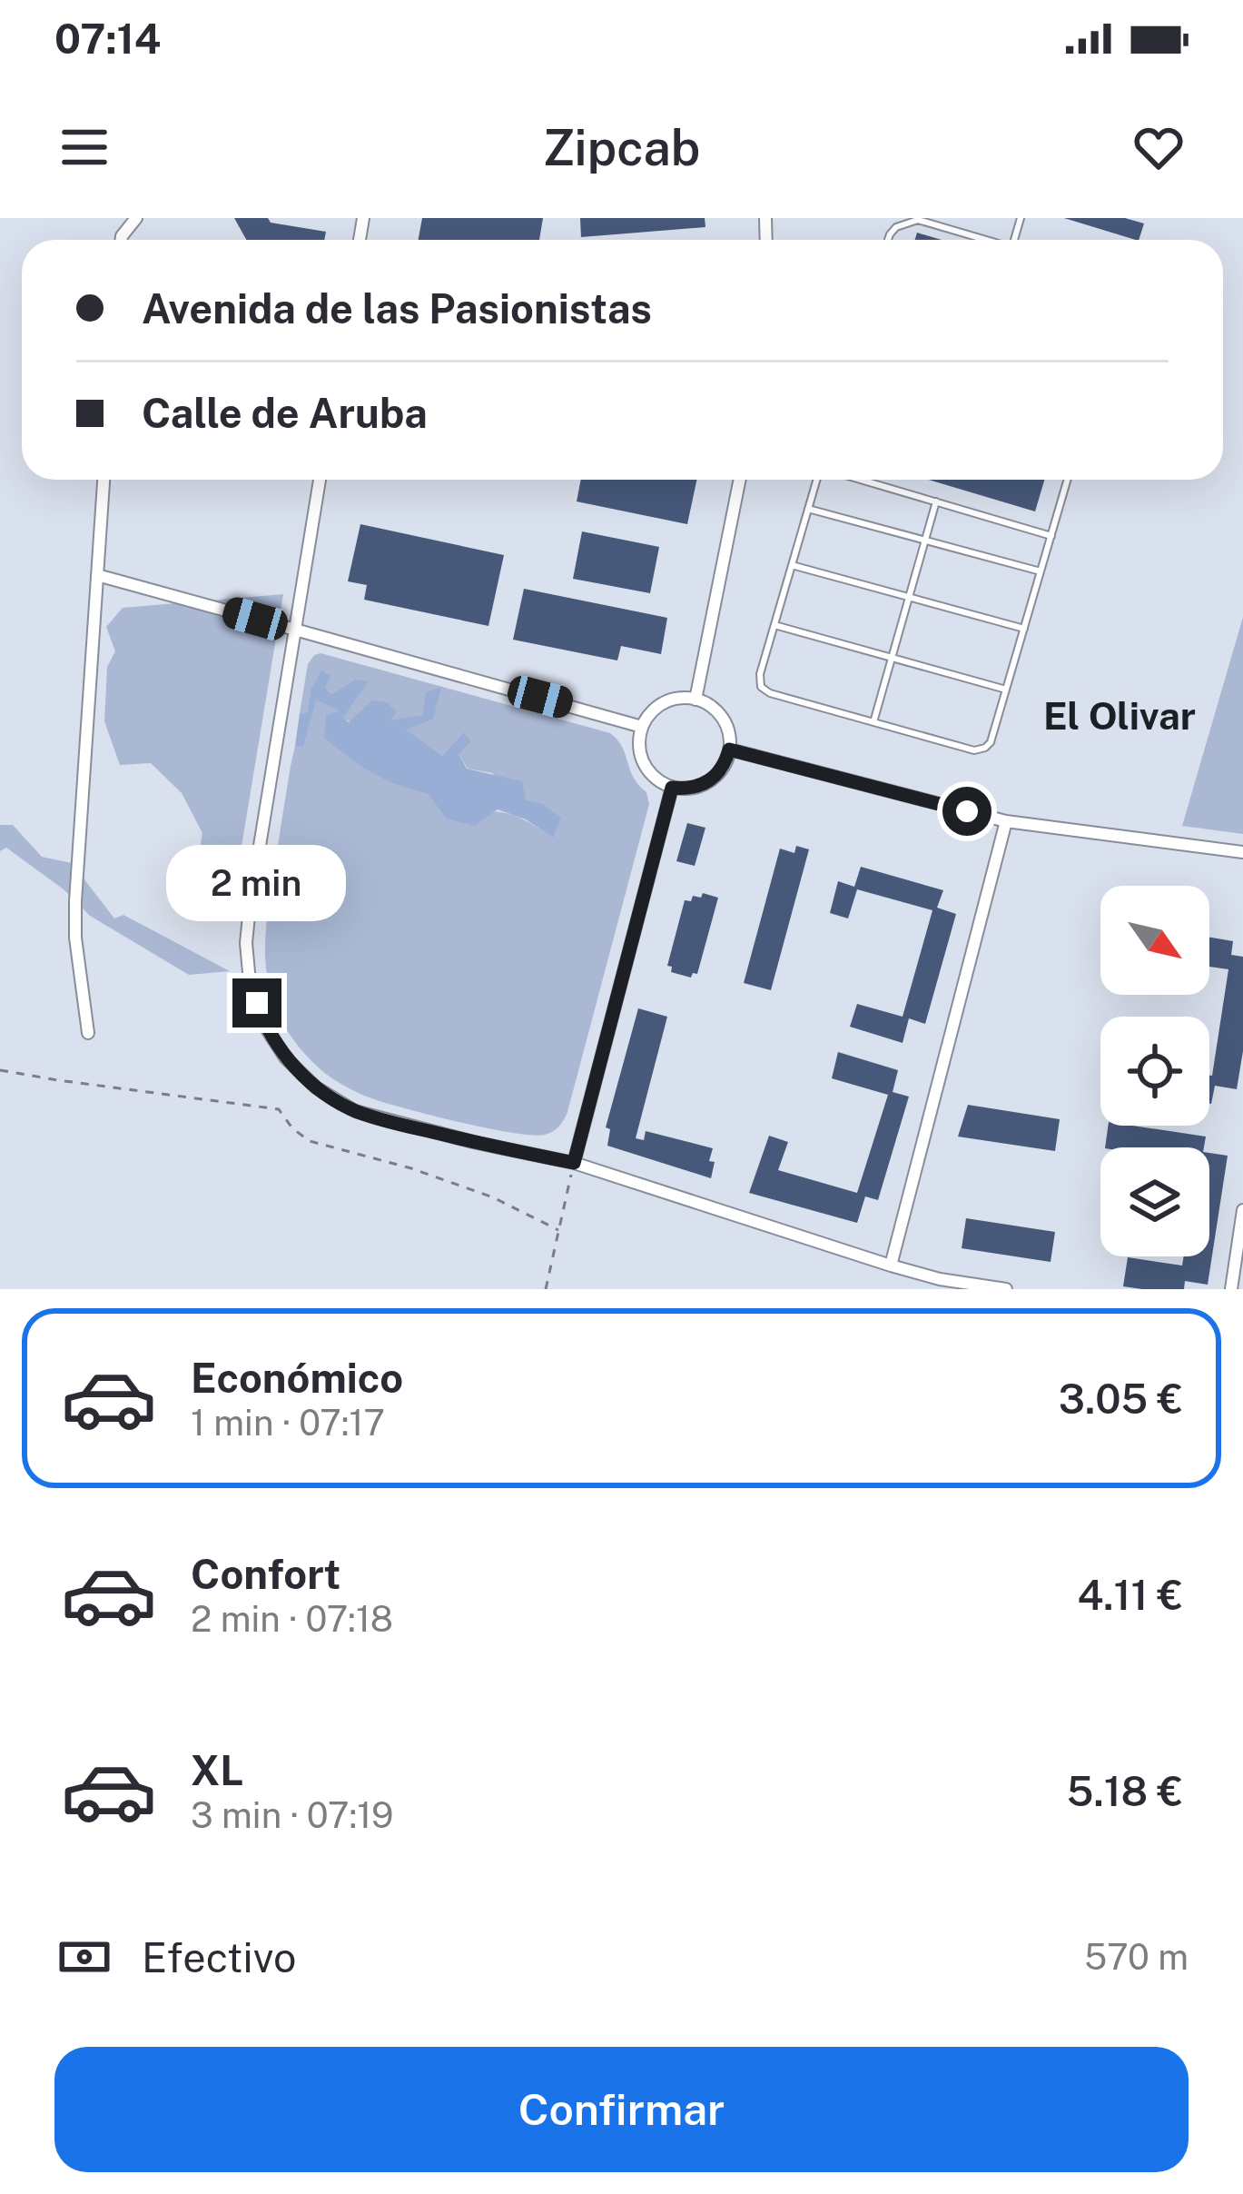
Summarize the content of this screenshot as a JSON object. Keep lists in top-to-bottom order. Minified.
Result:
{"districts":["El Olivar"],"north":"bottom right","page":{"status":"07:14","header":"Zipcab","banner":["Avenida de las Pasionistas","Calle de Aruba"],"bubble":"2 min","list":[{"name":"Económico","note":"1 min · 07:17","value":"3.05 €"},{"name":"Confort","note":"2 min · 07:18","value":"4.11 €"},{"name":"XL","note":"3 min · 07:19","value":"5.18 €"}],"pay":["Efectivo","570 m"],"buttons":"Confirmar"}}
